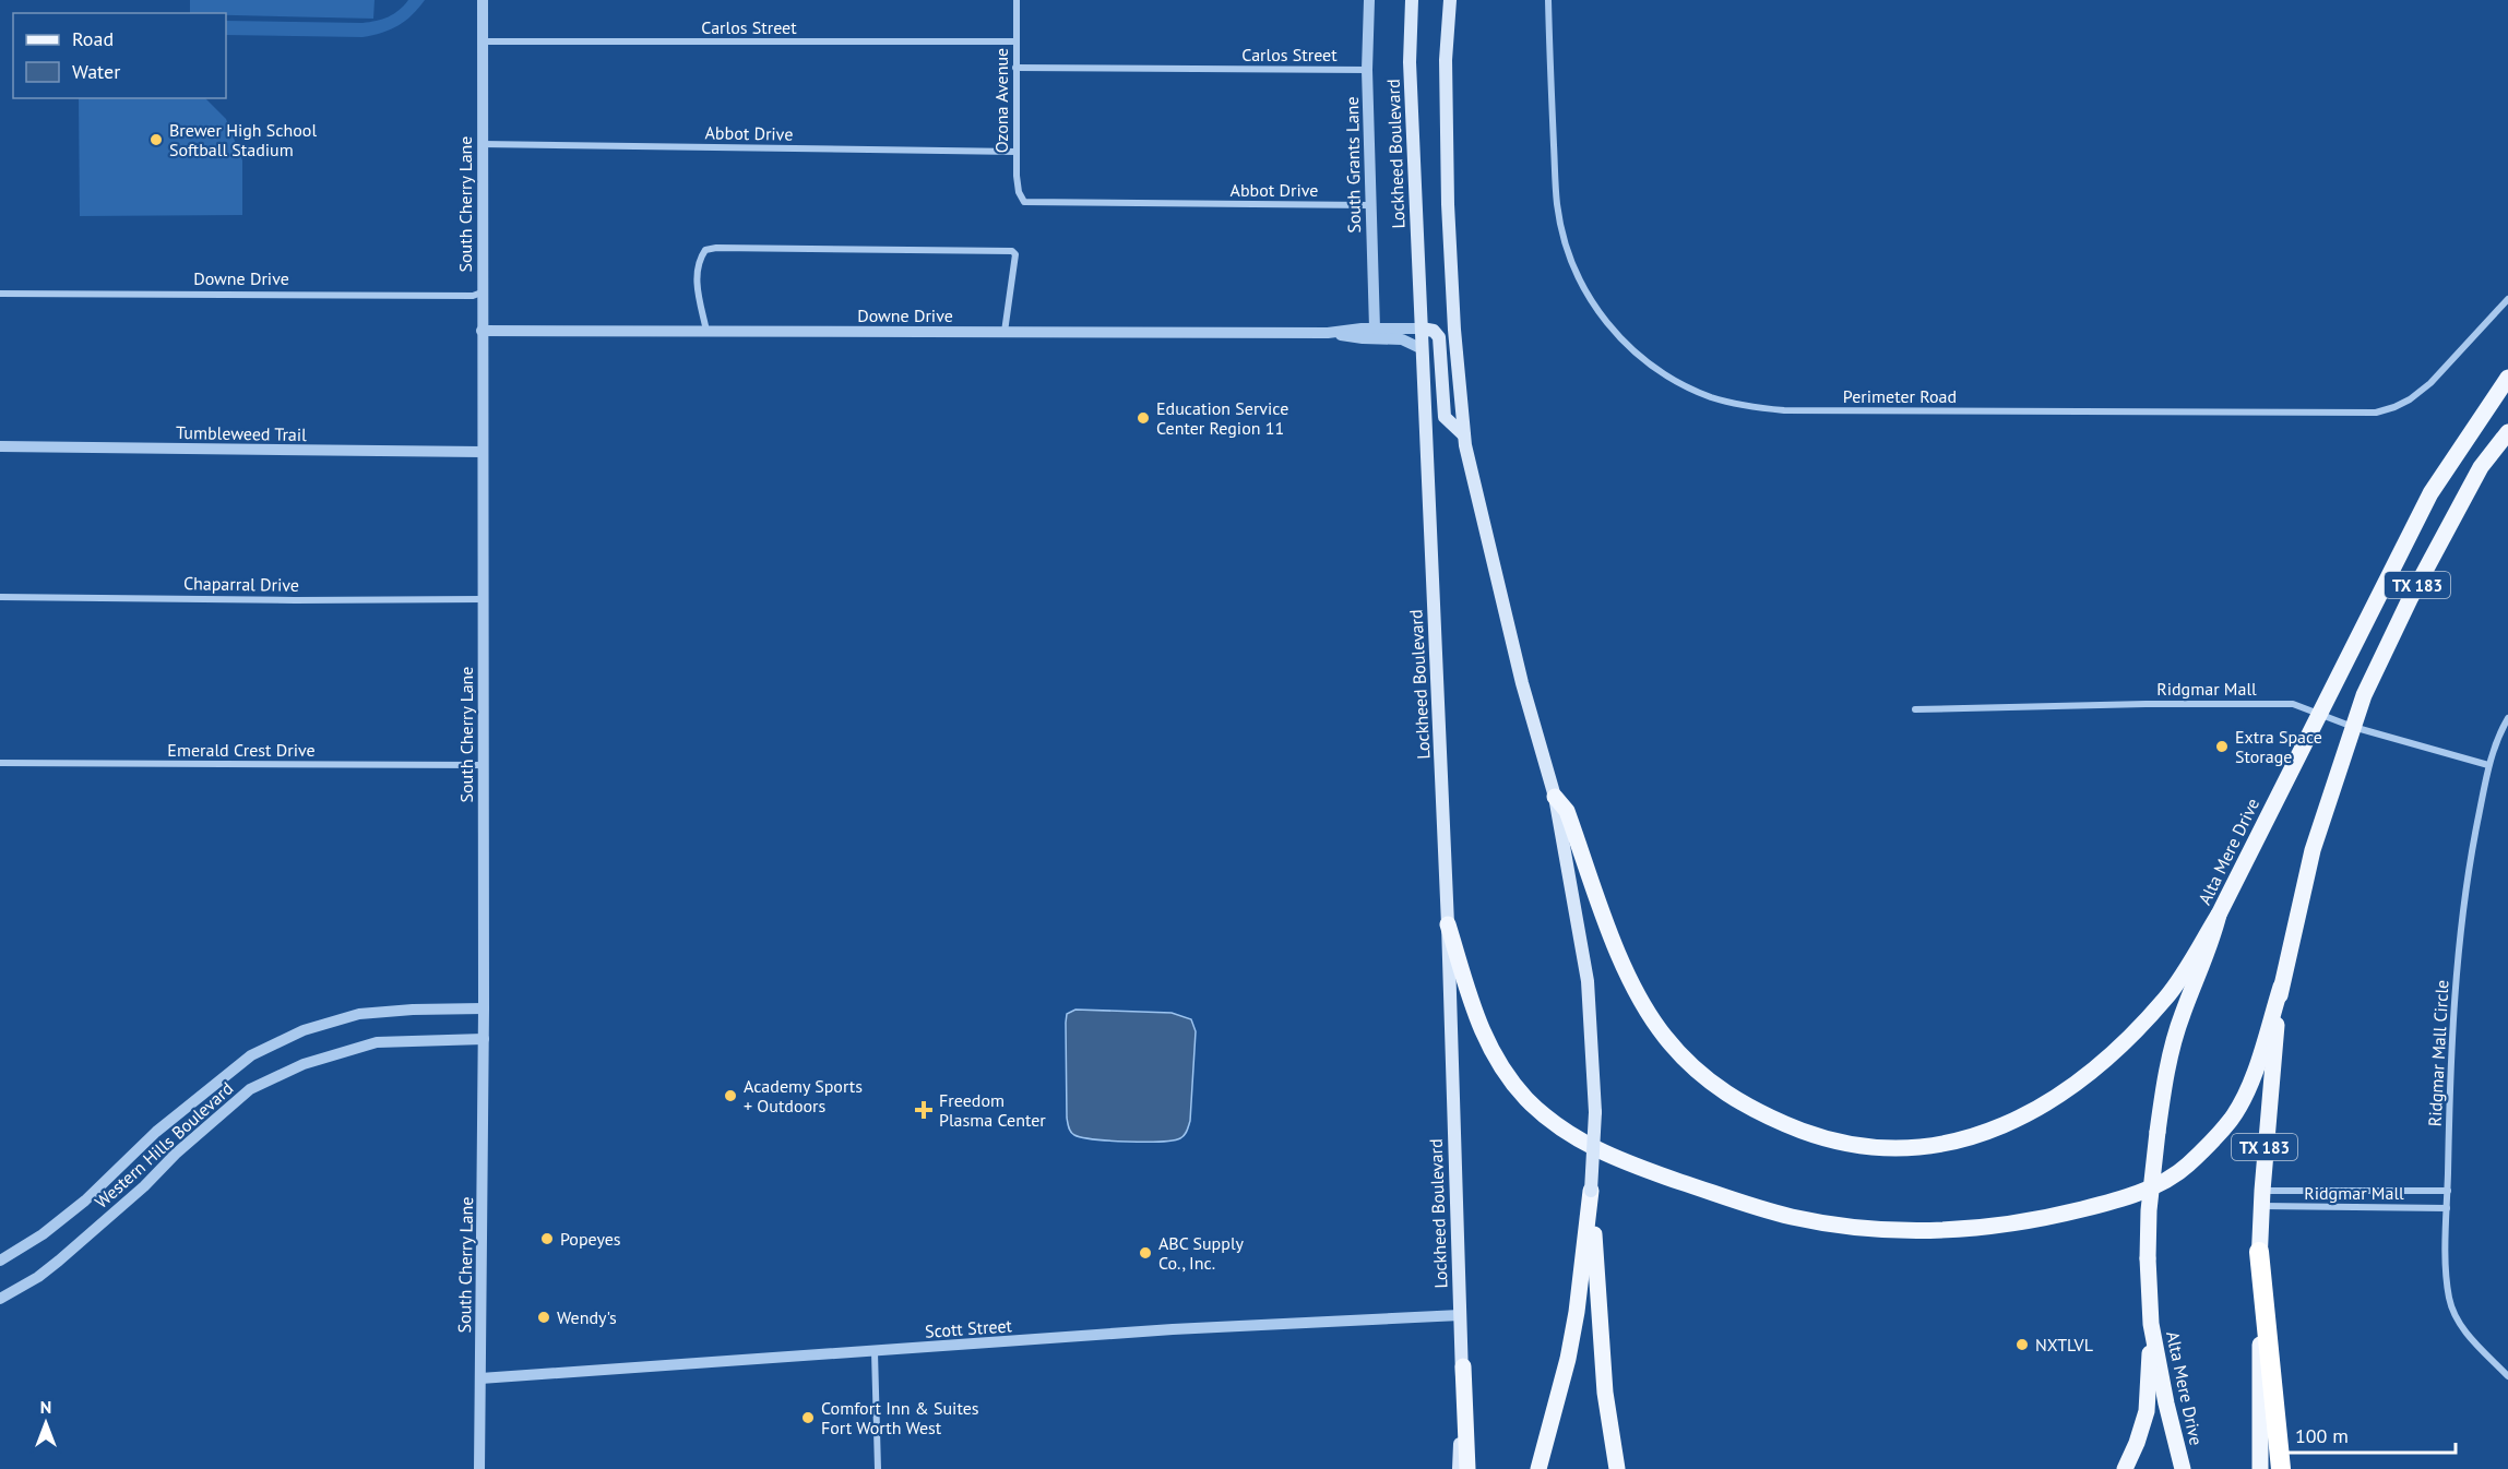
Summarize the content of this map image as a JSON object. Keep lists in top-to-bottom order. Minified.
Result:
{"streets":{"main road":["Lockheed Boulevard","TX 183","Alta Mere Drive"],"street":["Carlos Street","Ozona Avenue","Abbot Drive","South Grants Lane","South Cherry Lane","Downe Drive","Perimeter Road","Tumbleweed Trail","Chaparral Drive","Ridgmar Mall","Emerald Crest Drive","Ridgmar Mall Circle","Western Hills Boulevard","Scott Street"]},"crossings":[["Carlos Street","Ozona Avenue"],["Carlos Street","South Grants Lane"],["Carlos Street","South Cherry Lane"],["Ozona Avenue","Abbot Drive"],["Abbot Drive","South Grants Lane"],["Abbot Drive","South Cherry Lane"],["Lockheed Boulevard","Downe Drive"],["Lockheed Boulevard","Scott Street"],["South Grants Lane","Downe Drive"],["South Cherry Lane","Downe Drive"],["South Cherry Lane","Tumbleweed Trail"],["South Cherry Lane","Chaparral Drive"],["South Cherry Lane","Emerald Crest Drive"],["South Cherry Lane","Western Hills Boulevard"],["South Cherry Lane","Scott Street"],["TX 183","Ridgmar Mall"],["Ridgmar Mall","Alta Mere Drive"],["Ridgmar Mall","Ridgmar Mall Circle"]],"places":{"other":["Brewer High School Softball Stadium","Education Service Center Region 11","Extra Space Storage","Academy Sports + Outdoors","Popeyes","ABC Supply Co., Inc.","Wendy's","NXTLVL","Comfort Inn & Suites Fort Worth West"],"health":["Freedom Plasma Center"]},"legend":["Road","Water"],"scale_bar":"100 m","north":"top"}
